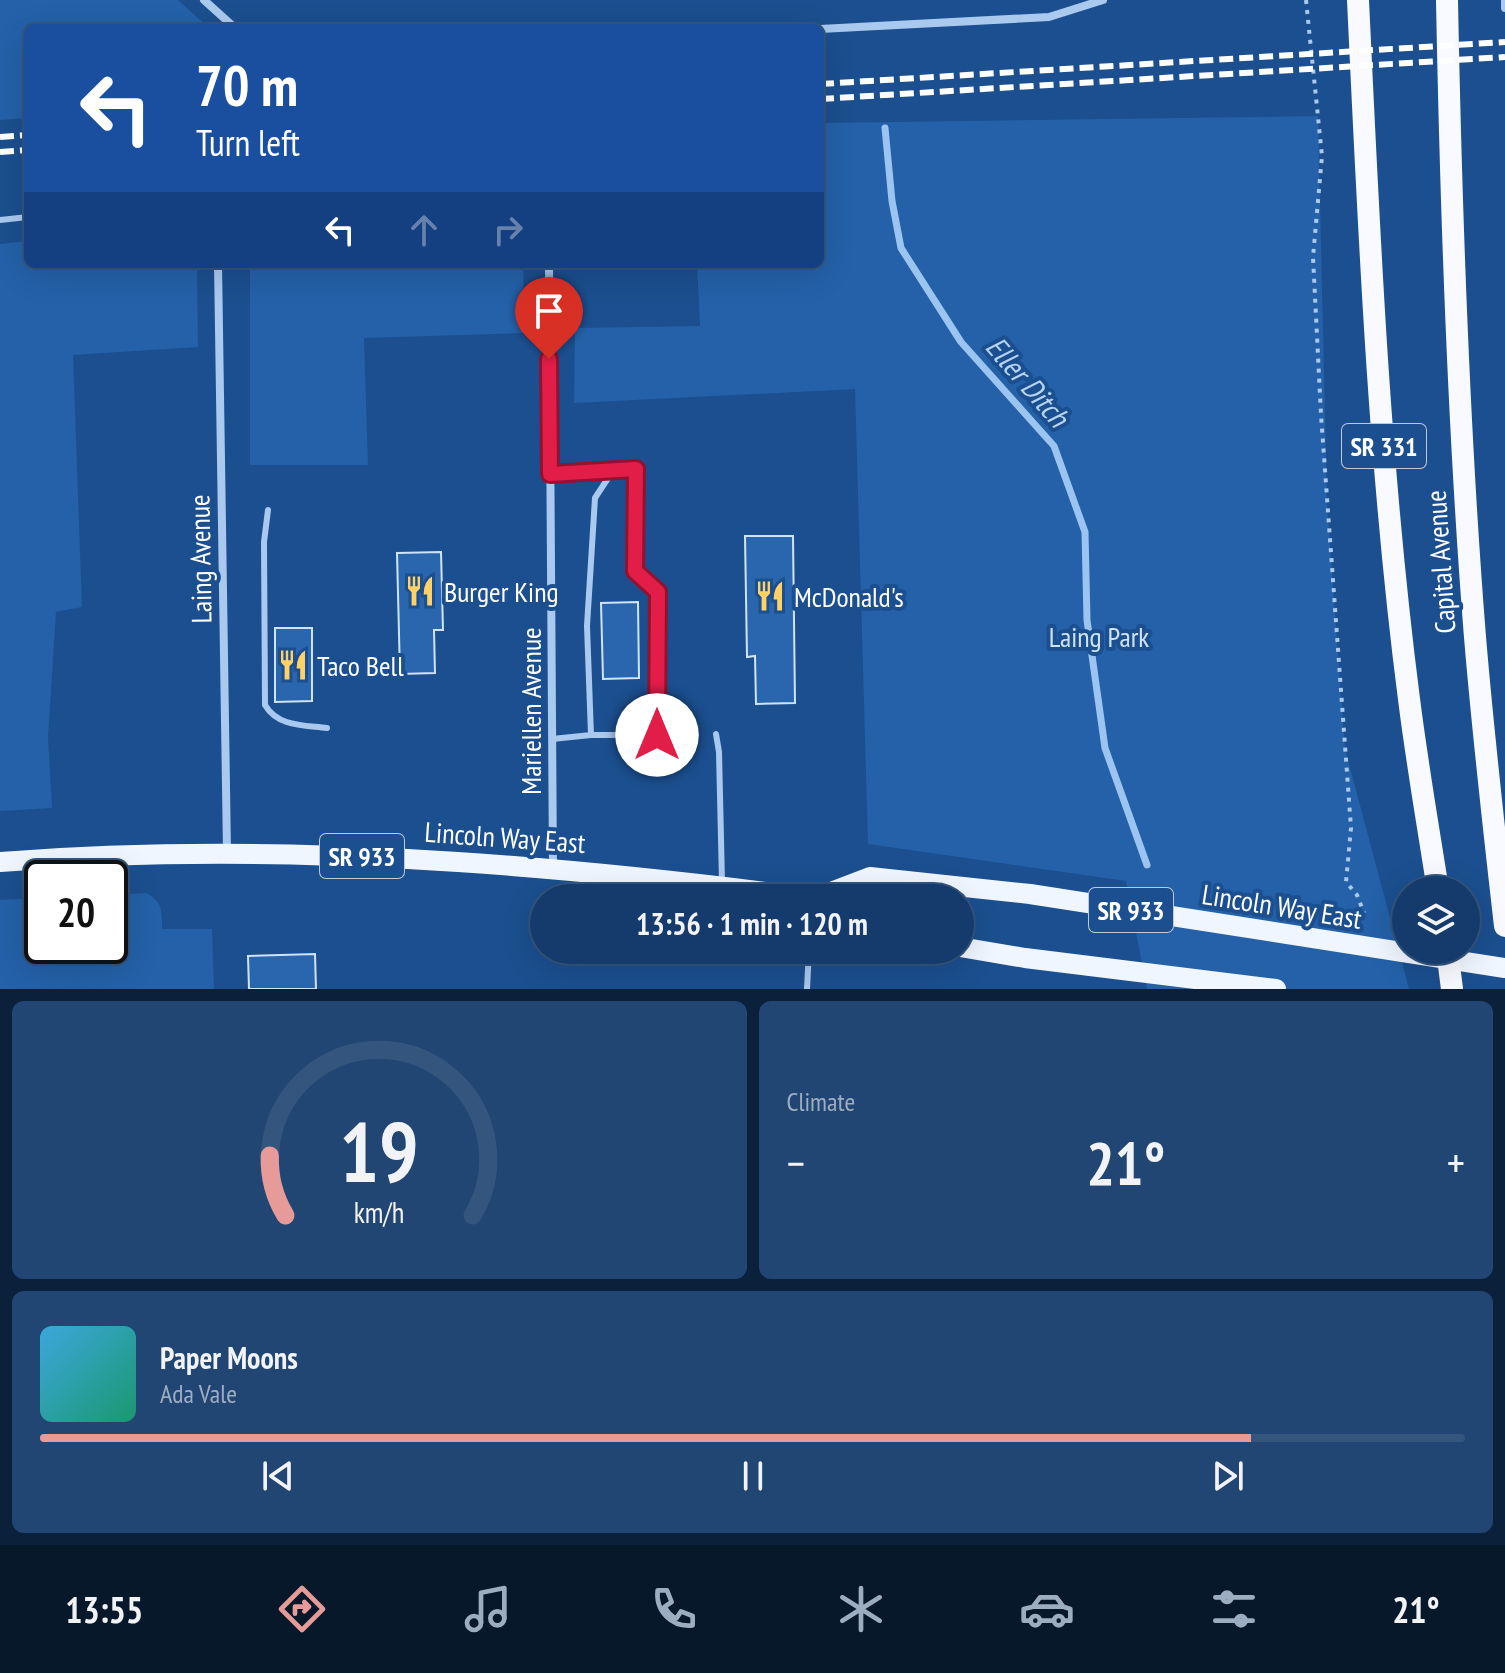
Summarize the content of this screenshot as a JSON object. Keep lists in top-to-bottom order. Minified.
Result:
{"streets":{"highway":["SR 331","Capital Avenue"],"main road":["Lincoln Way East","SR 933"],"street":["Laing Avenue","Mariellen Avenue"]},"crossings":[["Laing Avenue","Lincoln Way East"],["Mariellen Avenue","Lincoln Way East"]],"water":["Eller Ditch"],"parks":["Laing Park"],"places":{"restaurant":["Burger King","McDonald's","Taco Bell"]},"page":{"turn":["70 m","Turn left"],"limit":"20","trip":"13:56 · 1 min · 120 m","tile":"Climate","heat":["−","21°","+"],"song":["Paper Moons","Ada Vale"],"tabs":["13:55","21°"],"gauge":["19","km/h"]}}
